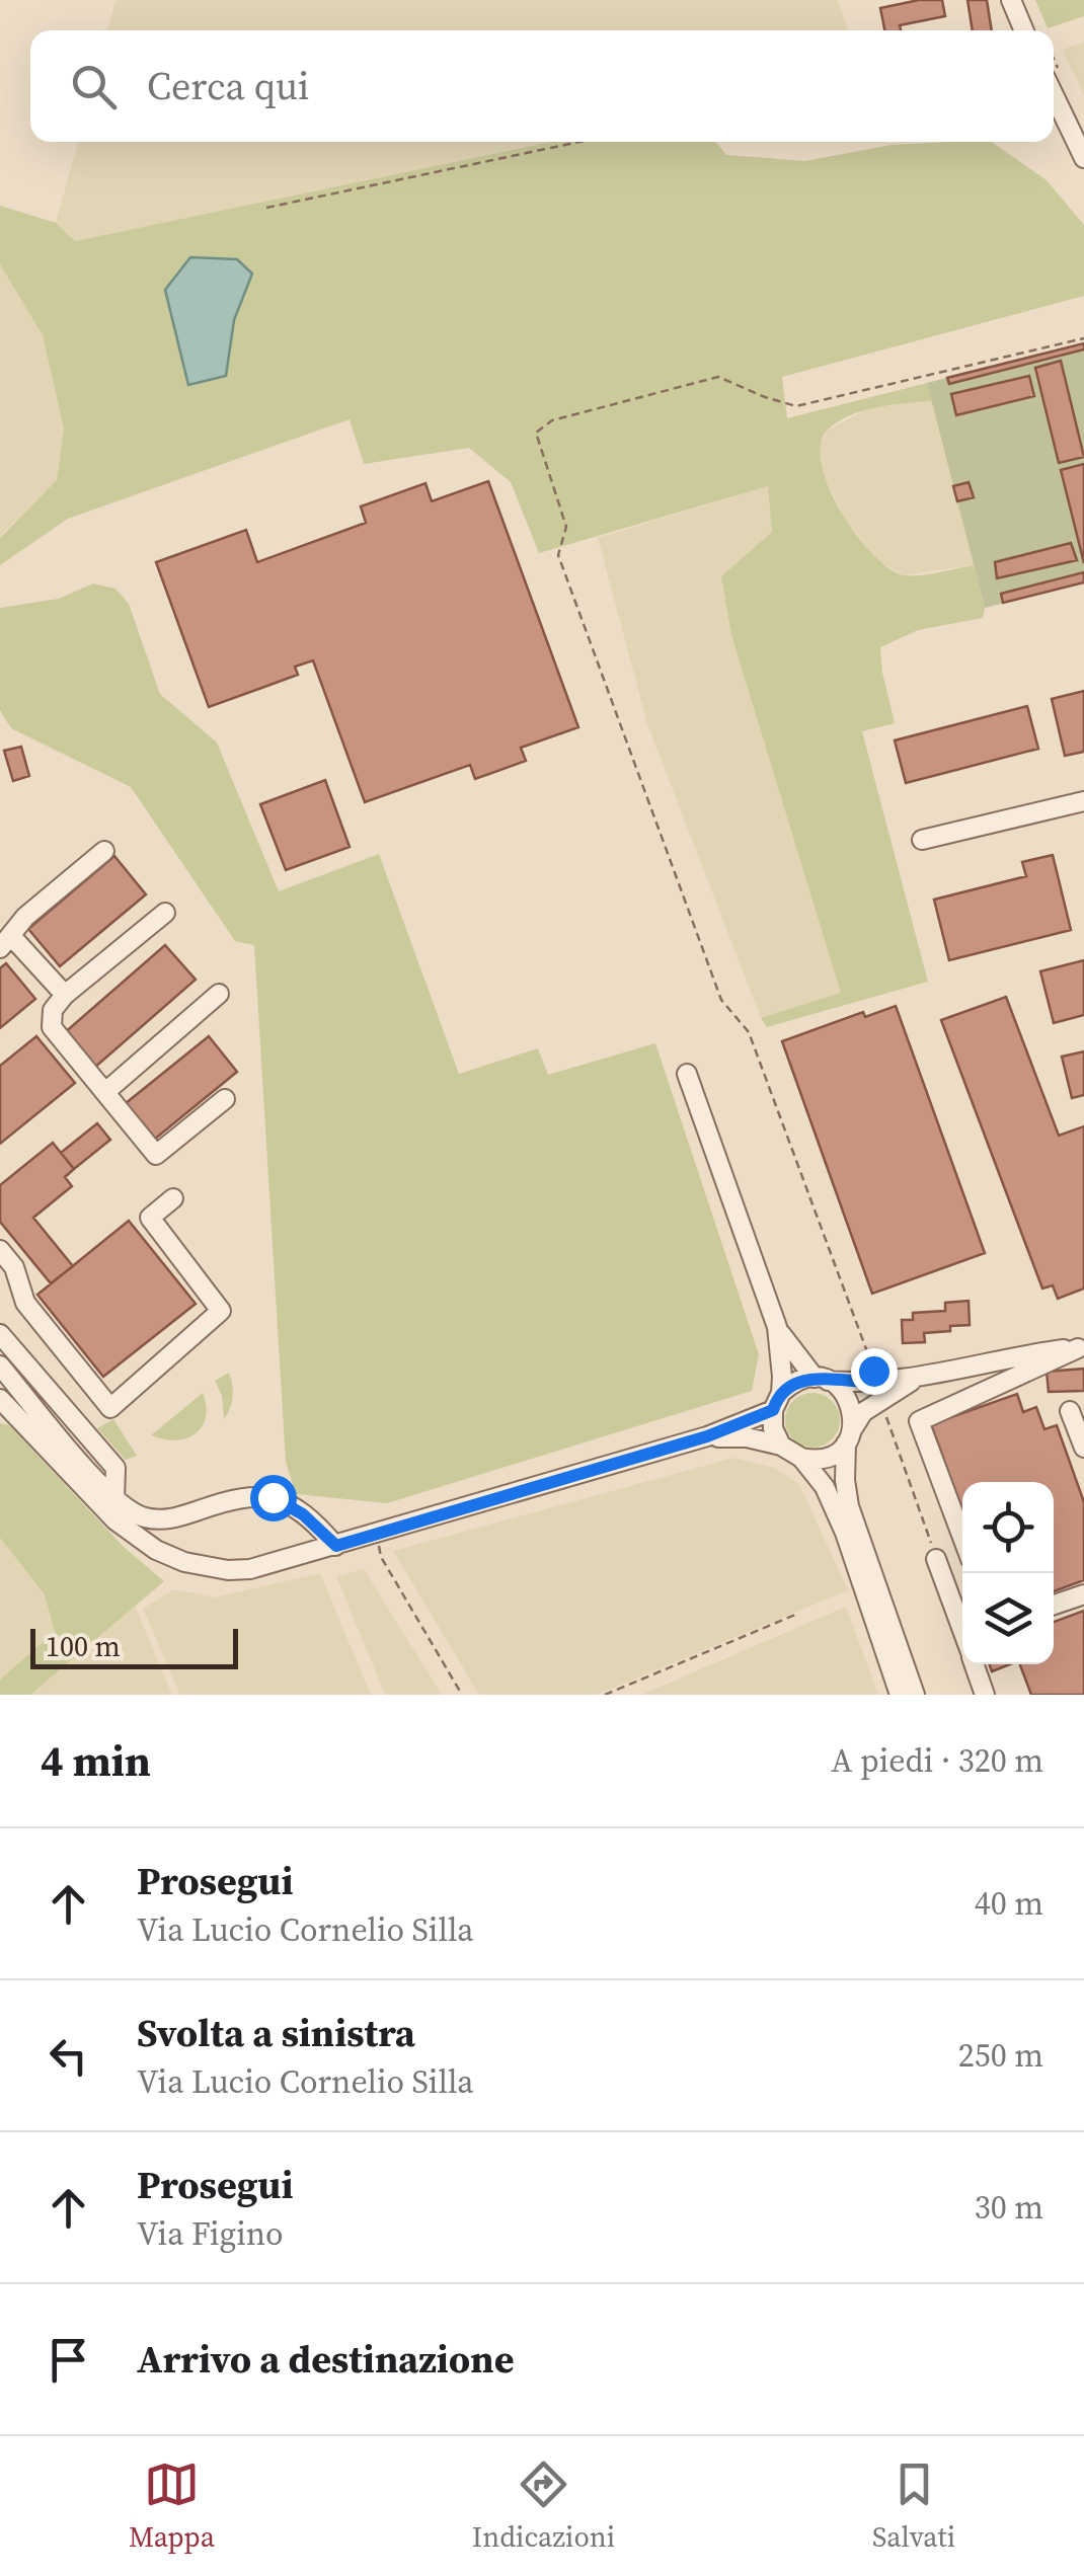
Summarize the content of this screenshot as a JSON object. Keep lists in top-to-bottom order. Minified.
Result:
{"scale_bar":"100 m","page":{"search":"Cerca qui","scale":"100 m","heading":["4 min","A piedi · 320 m"],"list":[["Prosegui","Via Lucio Cornelio Silla","40 m"],["Svolta a sinistra","Via Lucio Cornelio Silla","250 m"],["Prosegui","Via Figino","30 m"],"Arrivo a destinazione"],"nav":["Mappa","Indicazioni","Salvati"]}}
